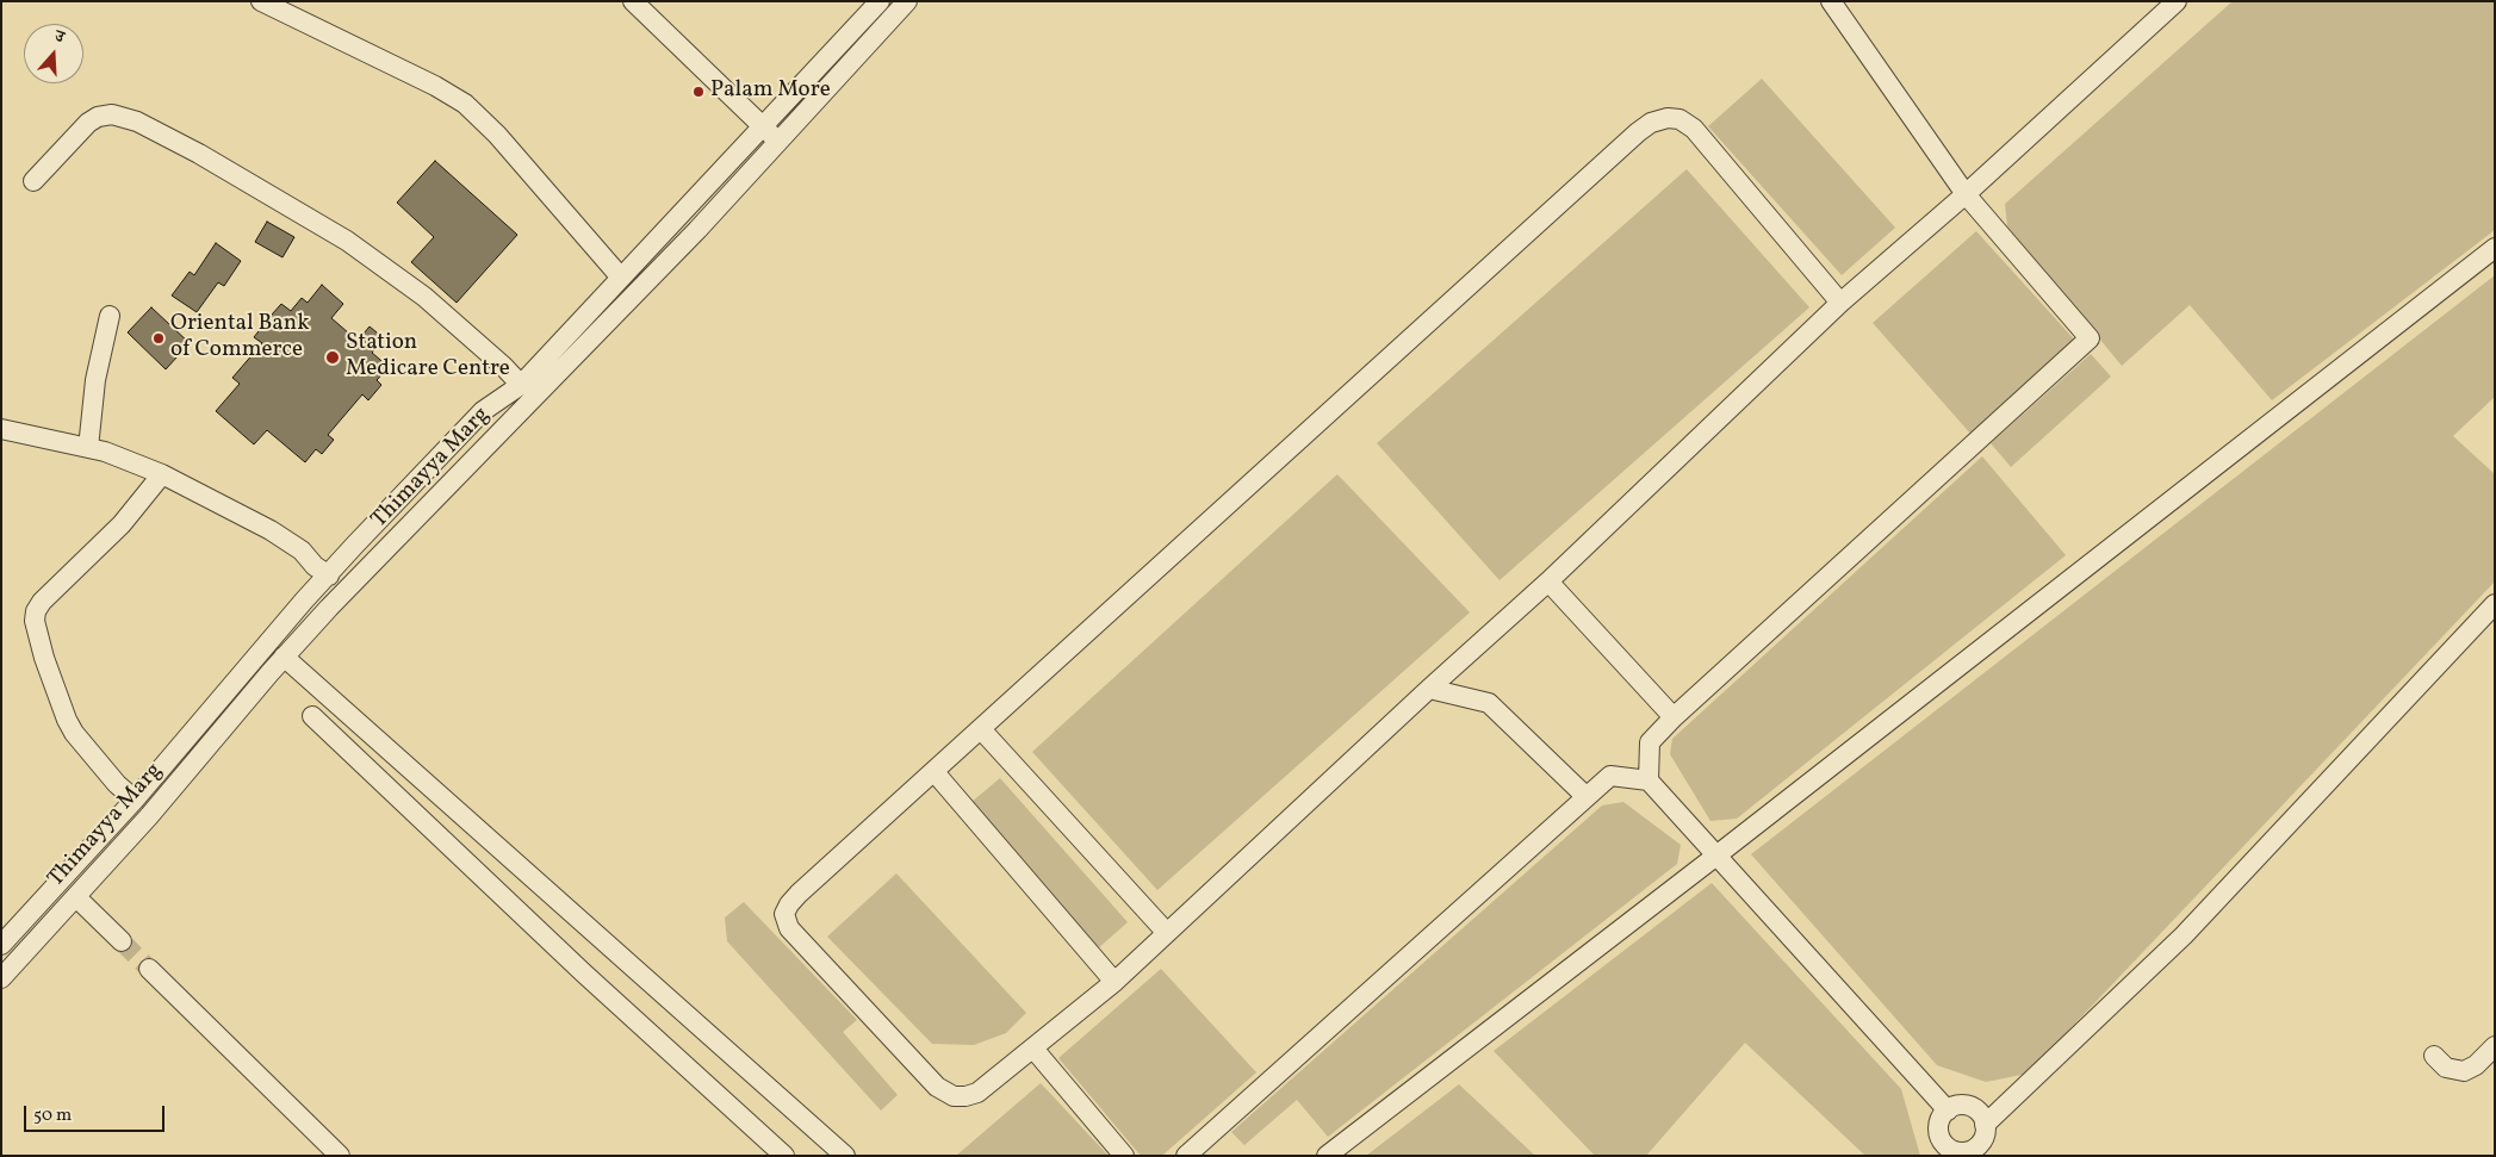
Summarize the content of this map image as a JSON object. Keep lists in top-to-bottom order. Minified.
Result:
{"streets":{"street":["Thimayya Marg"]},"places":["Palam More","Oriental Bank of Commerce","Station Medicare Centre"],"scale_bar":"50 m","north":"top"}
